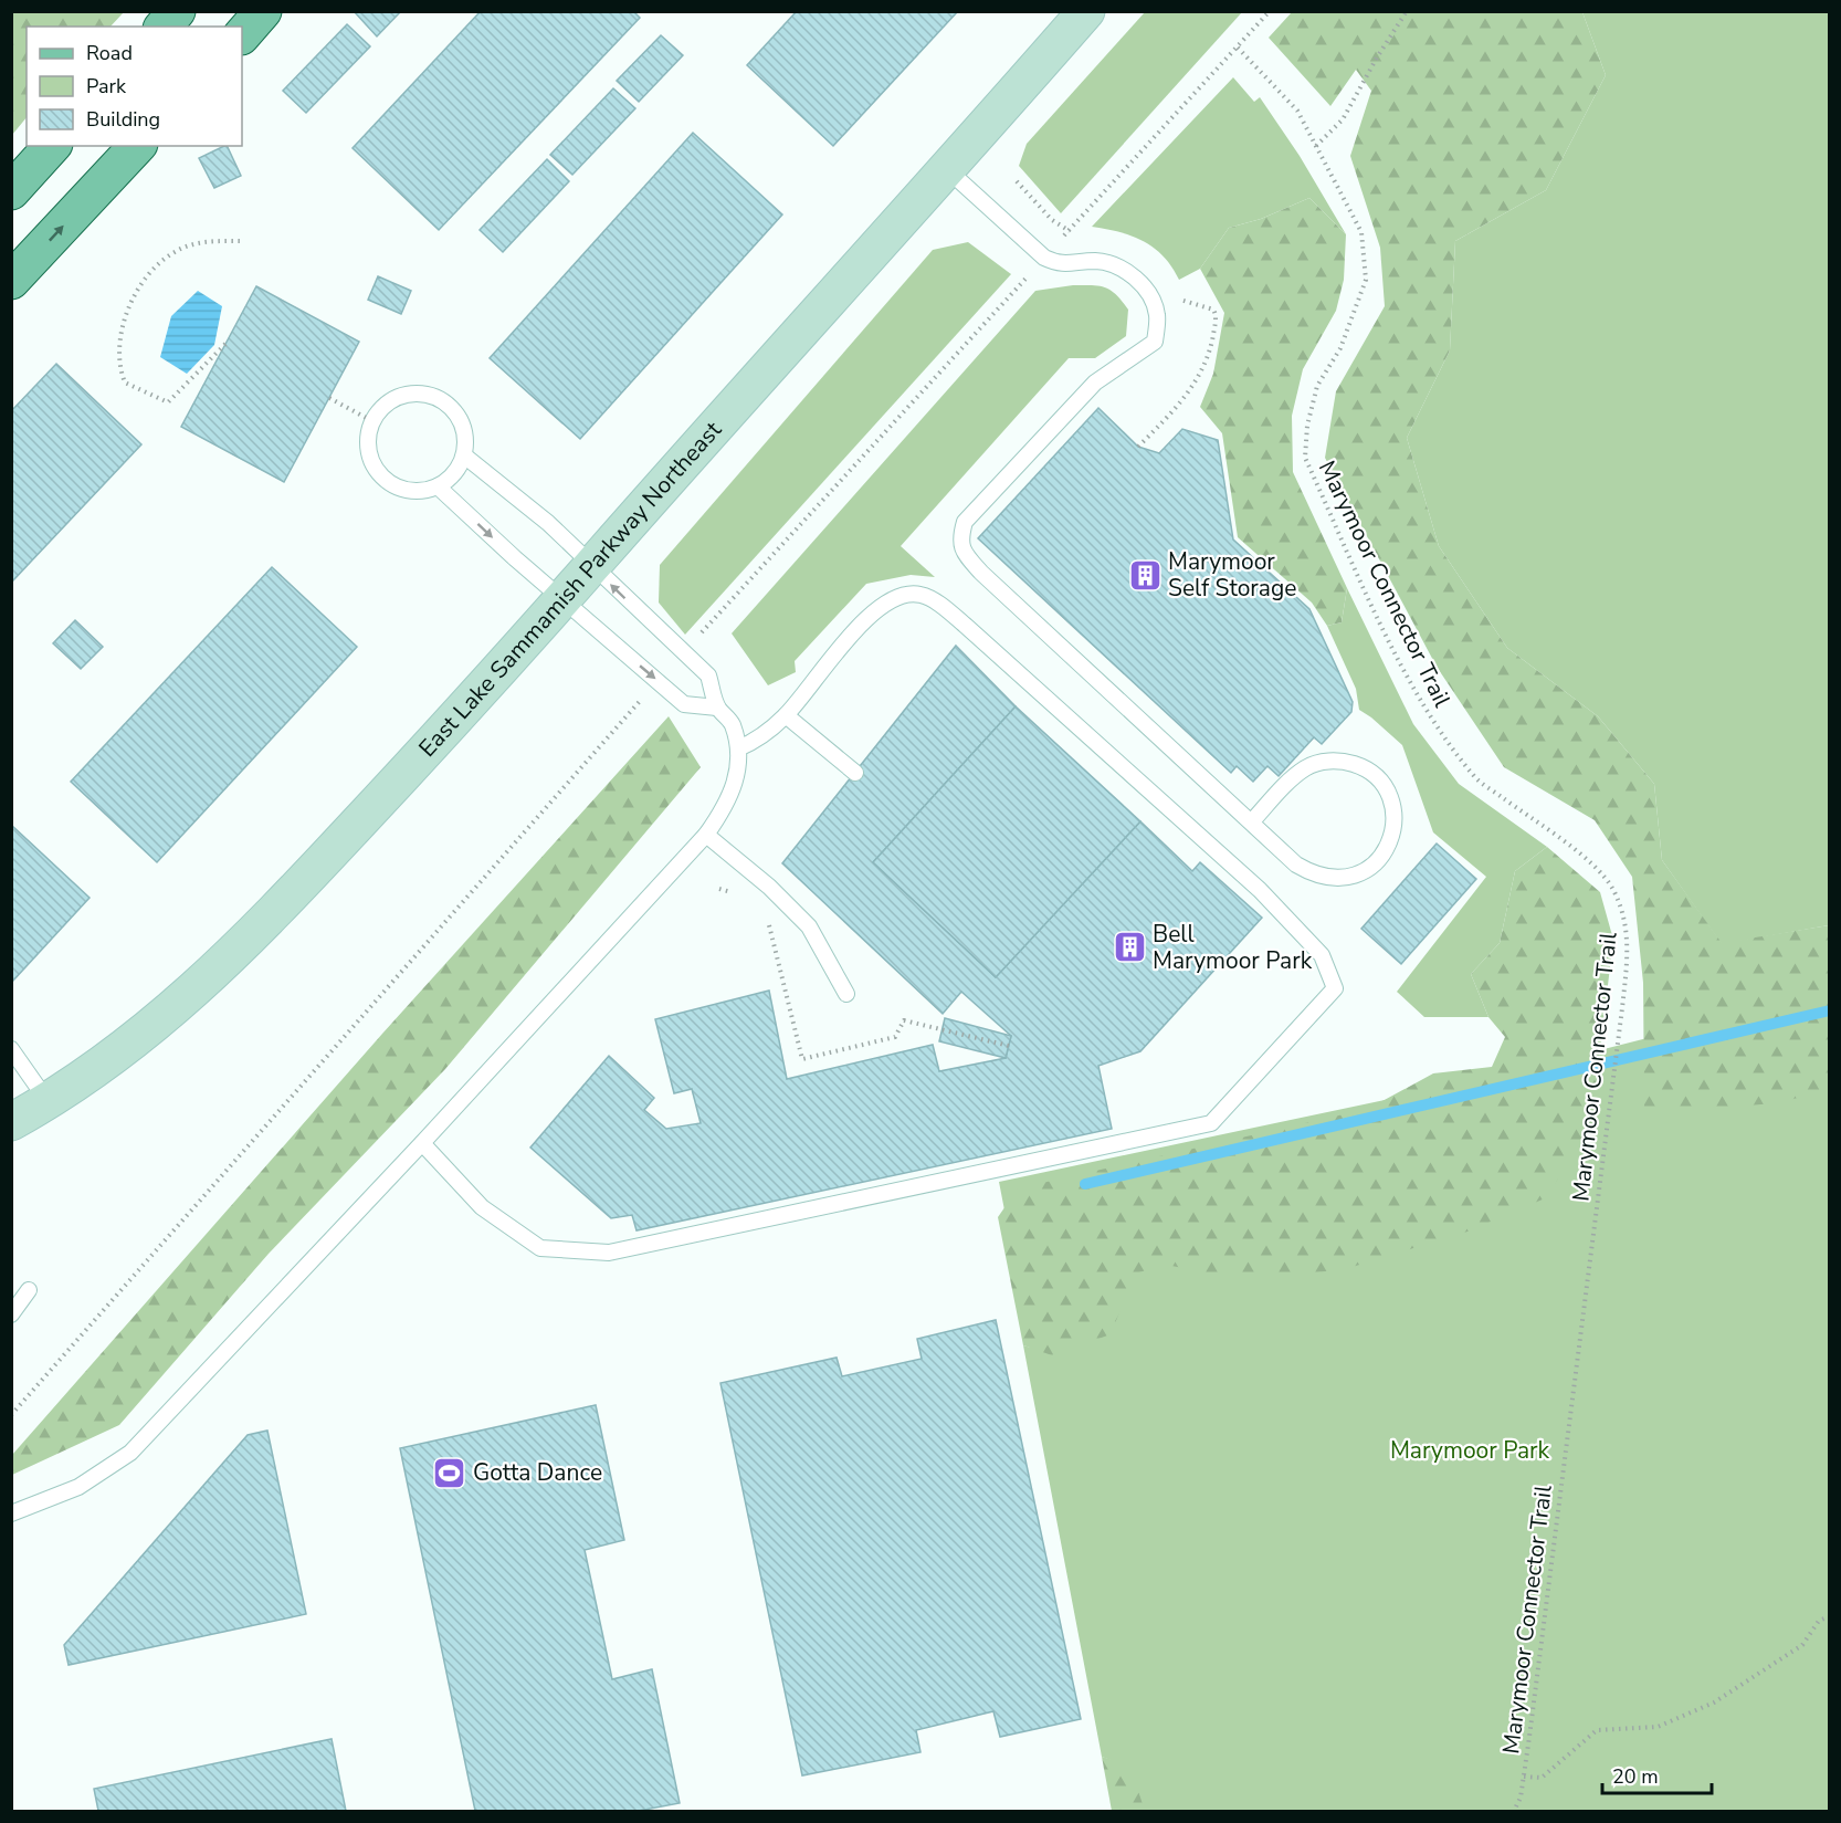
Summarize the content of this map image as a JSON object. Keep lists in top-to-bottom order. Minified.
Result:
{"streets":{"main road":["East Lake Sammamish Parkway Northeast"],"path":["Marymoor Connector Trail"]},"parks":["Marymoor Park"],"places":{"building":["Marymoor Self Storage","Bell Marymoor Park"],"sports":["Gotta Dance"]},"legend":["Road","Park","Building"],"scale_bar":"20 m"}
